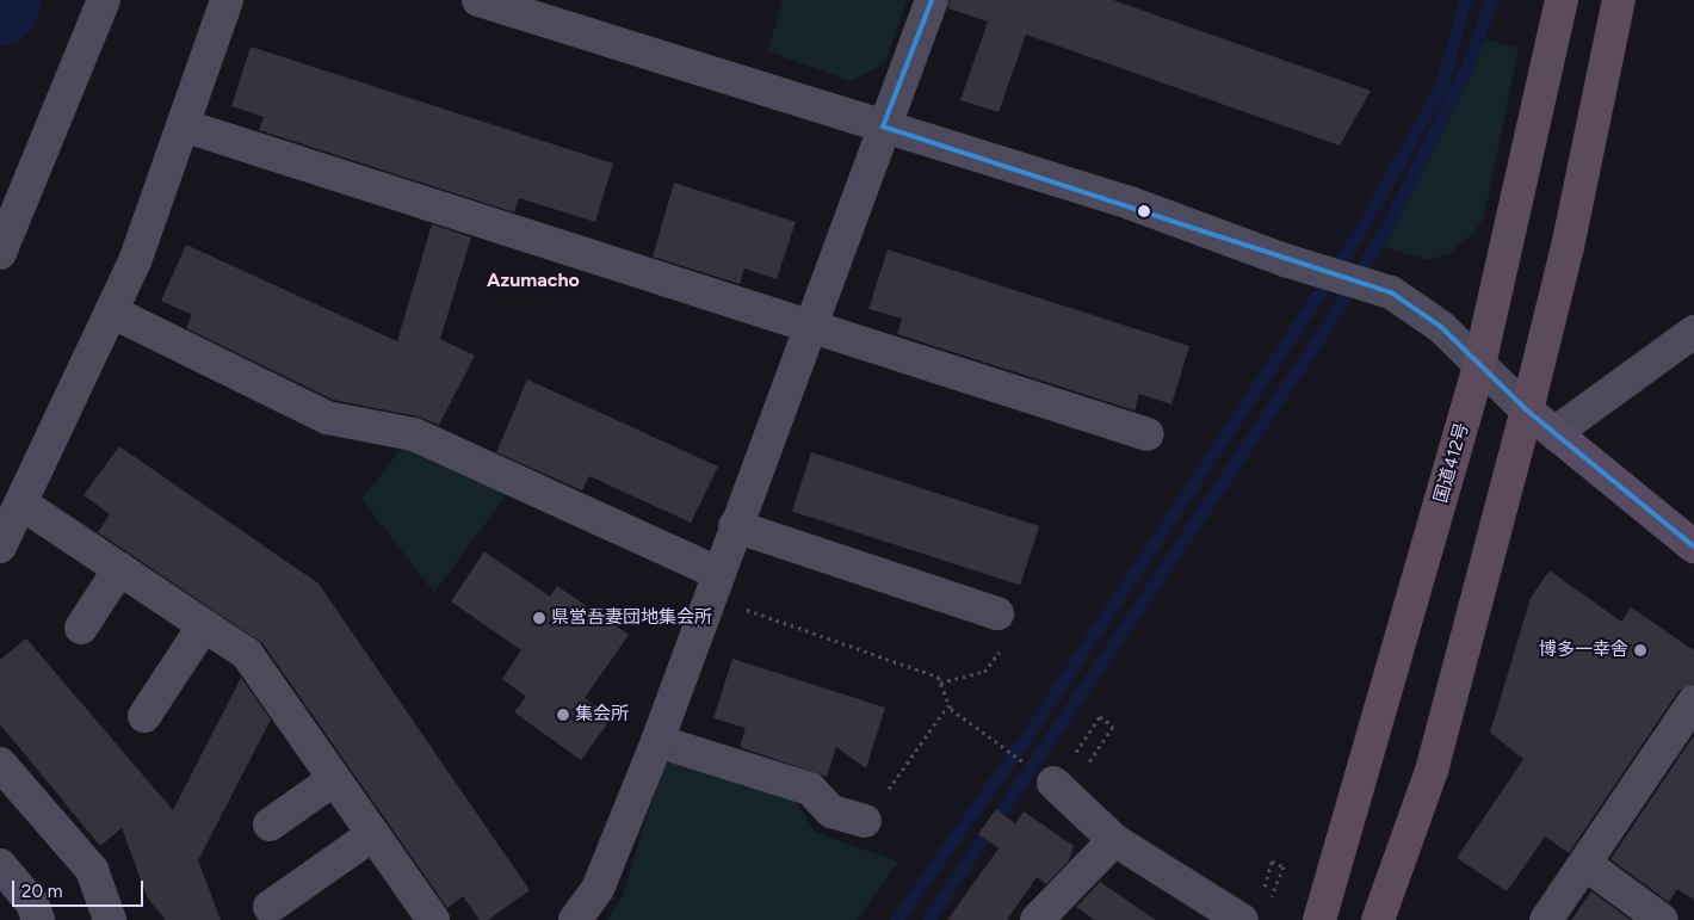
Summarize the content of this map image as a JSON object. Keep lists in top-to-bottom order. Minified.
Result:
{"streets":{"highway":["国道412号"]},"districts":["Azumacho"],"places":["県営吾妻団地集会所","博多一幸舎","集会所"],"scale_bar":"20 m"}
